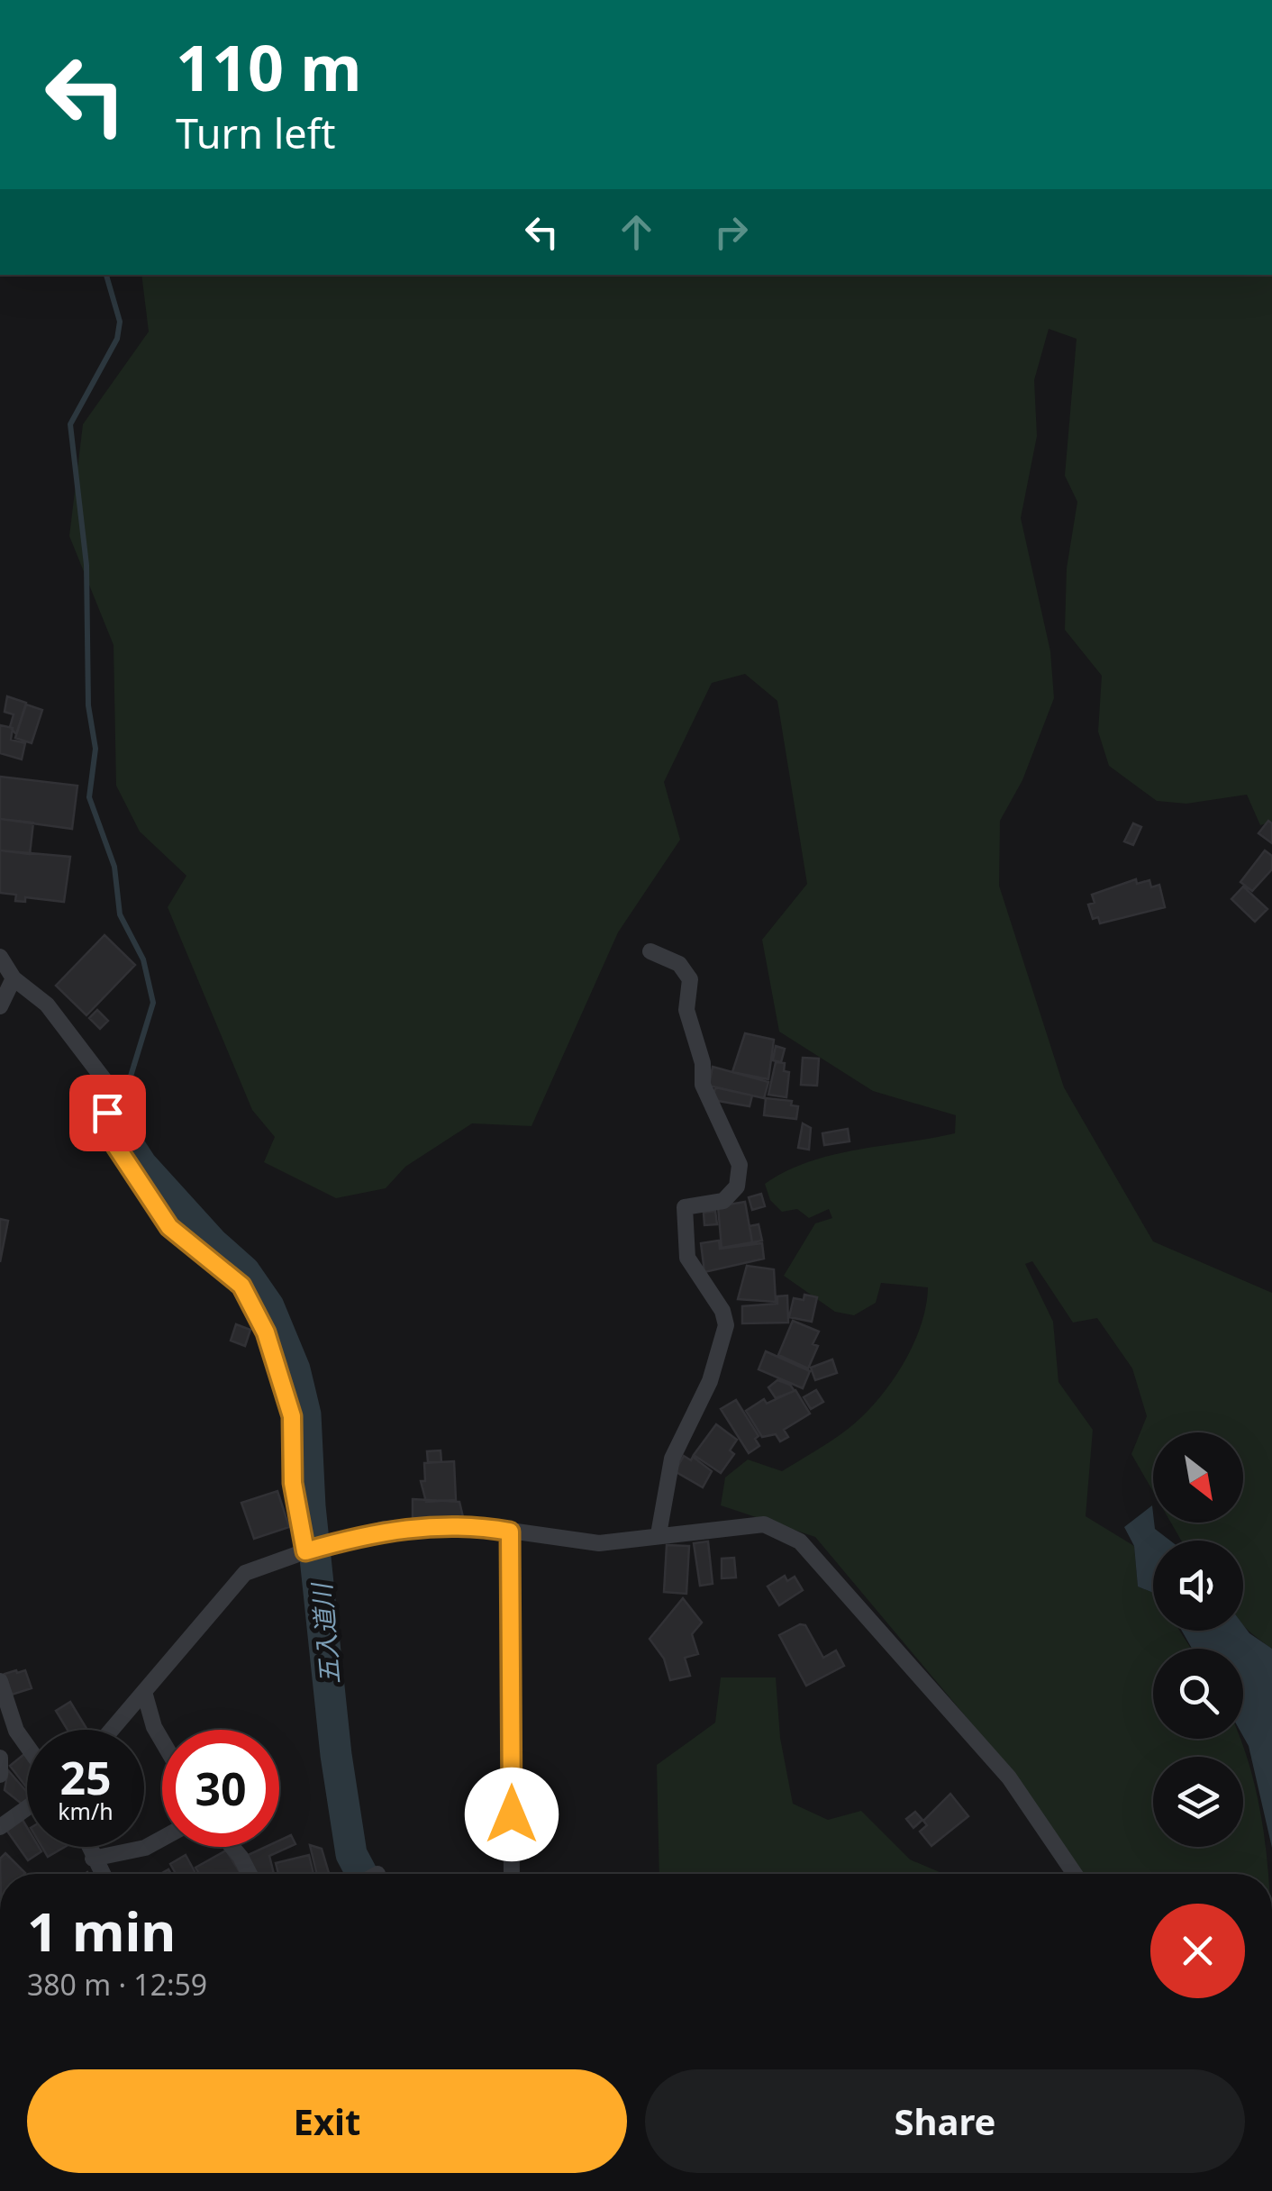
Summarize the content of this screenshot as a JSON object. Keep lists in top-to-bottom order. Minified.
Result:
{"water":["五入道川"],"north":"bottom right","page":{"turn":["110 m","Turn left"],"speed":"25 km/h","limit":"30","heading":["1 min","380 m · 12:59"],"buttons":["Exit","Share"]}}
